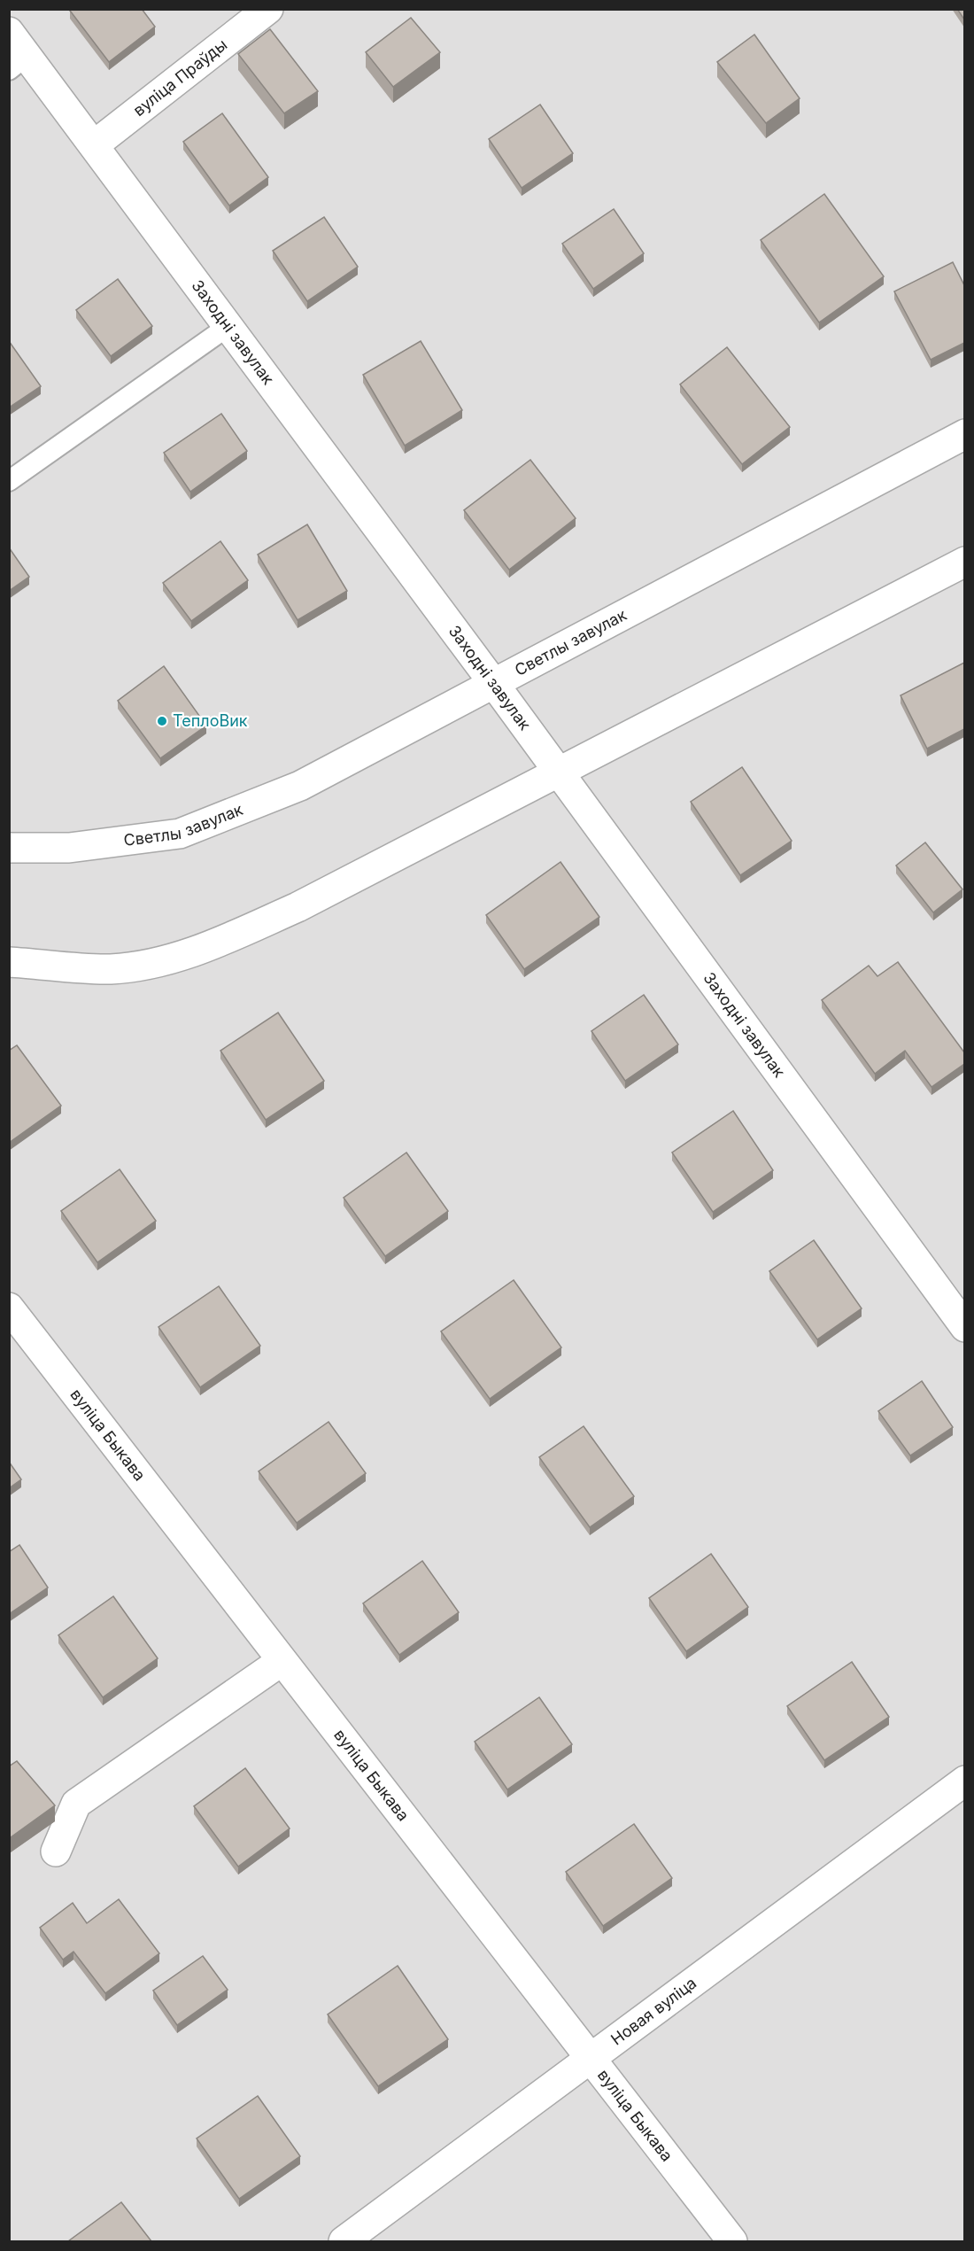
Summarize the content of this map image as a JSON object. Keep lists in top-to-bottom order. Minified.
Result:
{"streets":{"street":["вуліца Праўды","Заходні завулак","Светлы завулак","вуліца Быкава","Новая вуліца"]},"crossings":[["вуліца Праўды","Заходні завулак"],["Заходні завулак","Светлы завулак"],["вуліца Быкава","Новая вуліца"]],"places":["ТеплоВик"]}
